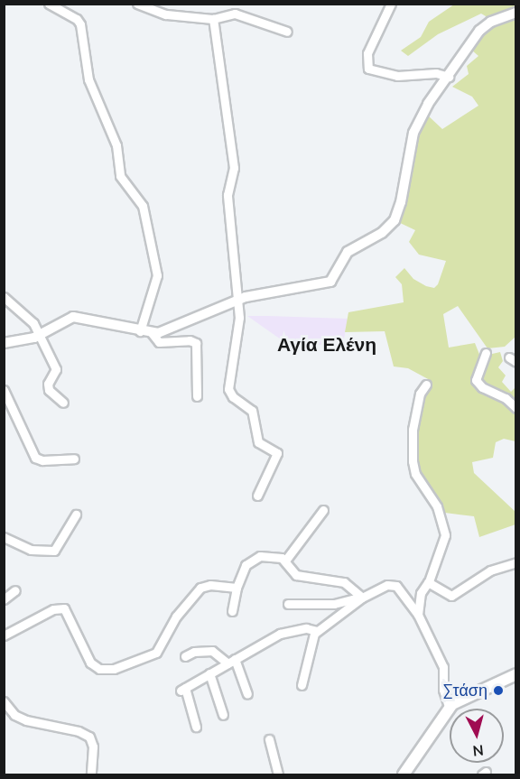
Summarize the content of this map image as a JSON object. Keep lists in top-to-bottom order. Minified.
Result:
{"districts":["Αγία Ελένη"],"places":["Στάση"],"north":"bottom"}
